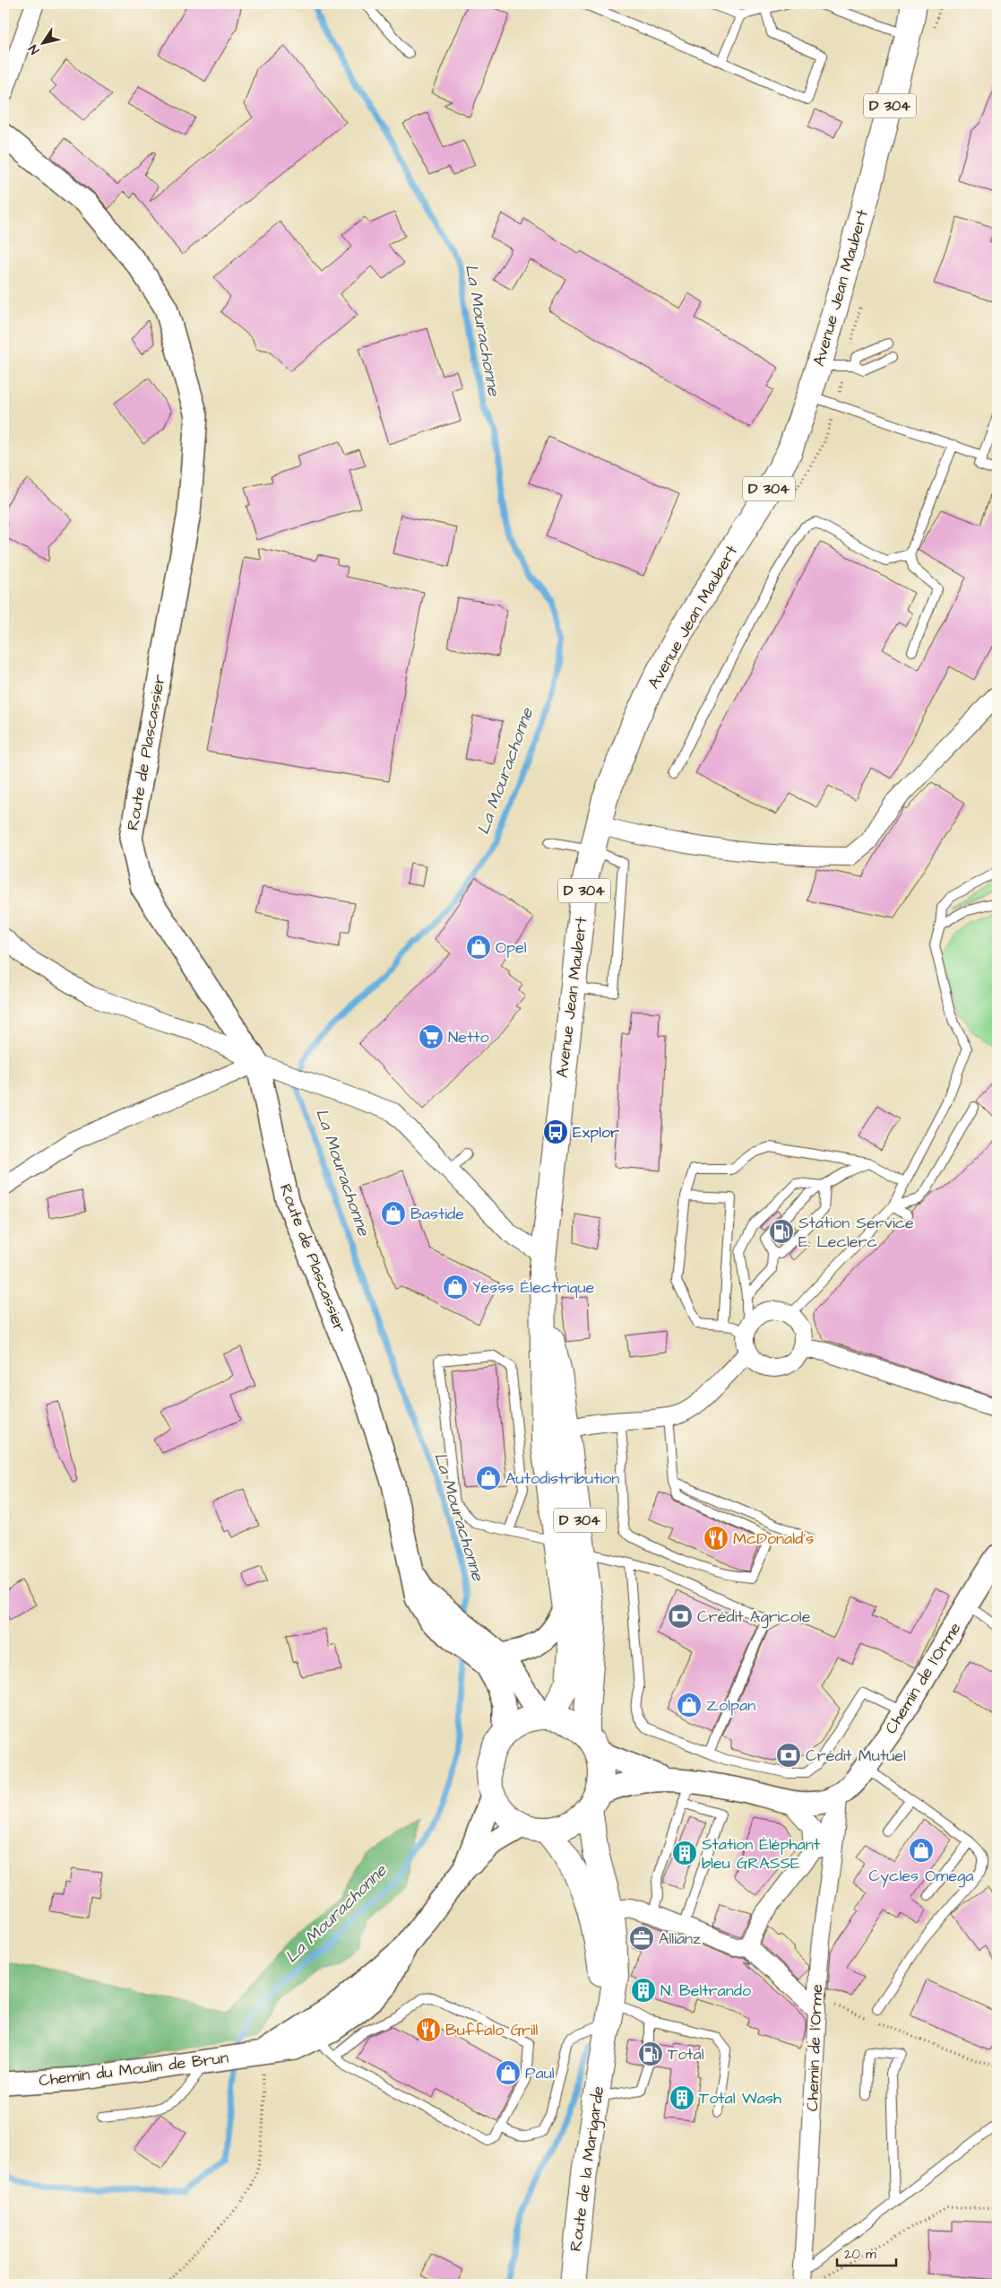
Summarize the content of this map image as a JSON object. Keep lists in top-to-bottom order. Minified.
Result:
{"streets":{"main road":["D 304","Avenue Jean Maubert","Route de la Marigarde"],"street":["Route de Plascassier","Chemin de l'Orme","Chemin du Moulin de Brun"]},"crossings":[["Avenue Jean Maubert","Route de Plascassier"],["Avenue Jean Maubert","Chemin du Moulin de Brun"],["Avenue Jean Maubert","Route de la Marigarde"],["Route de Plascassier","Chemin du Moulin de Brun"],["Route de Plascassier","Route de la Marigarde"],["Chemin du Moulin de Brun","Route de la Marigarde"]],"water":["La Mourachonne"],"places":{"shop":["Opel","Bastide","Yesss Électrique","Autodistribution","Zolpan","Cycles Omega","Paul"],"supermarket":["Netto"],"bus stop":["Explor"],"fuel station":["Station Service E. Leclerc","Total"],"restaurant":["McDonald's","Buffalo Grill"],"bank":["Crédit Agricole","Crédit Mutuel"],"building":["Station Éléphant bleu GRASSE","N. Beltrando","Total Wash"],"office":["Allianz"]},"scale_bar":"20 m","north":"bottom left"}
